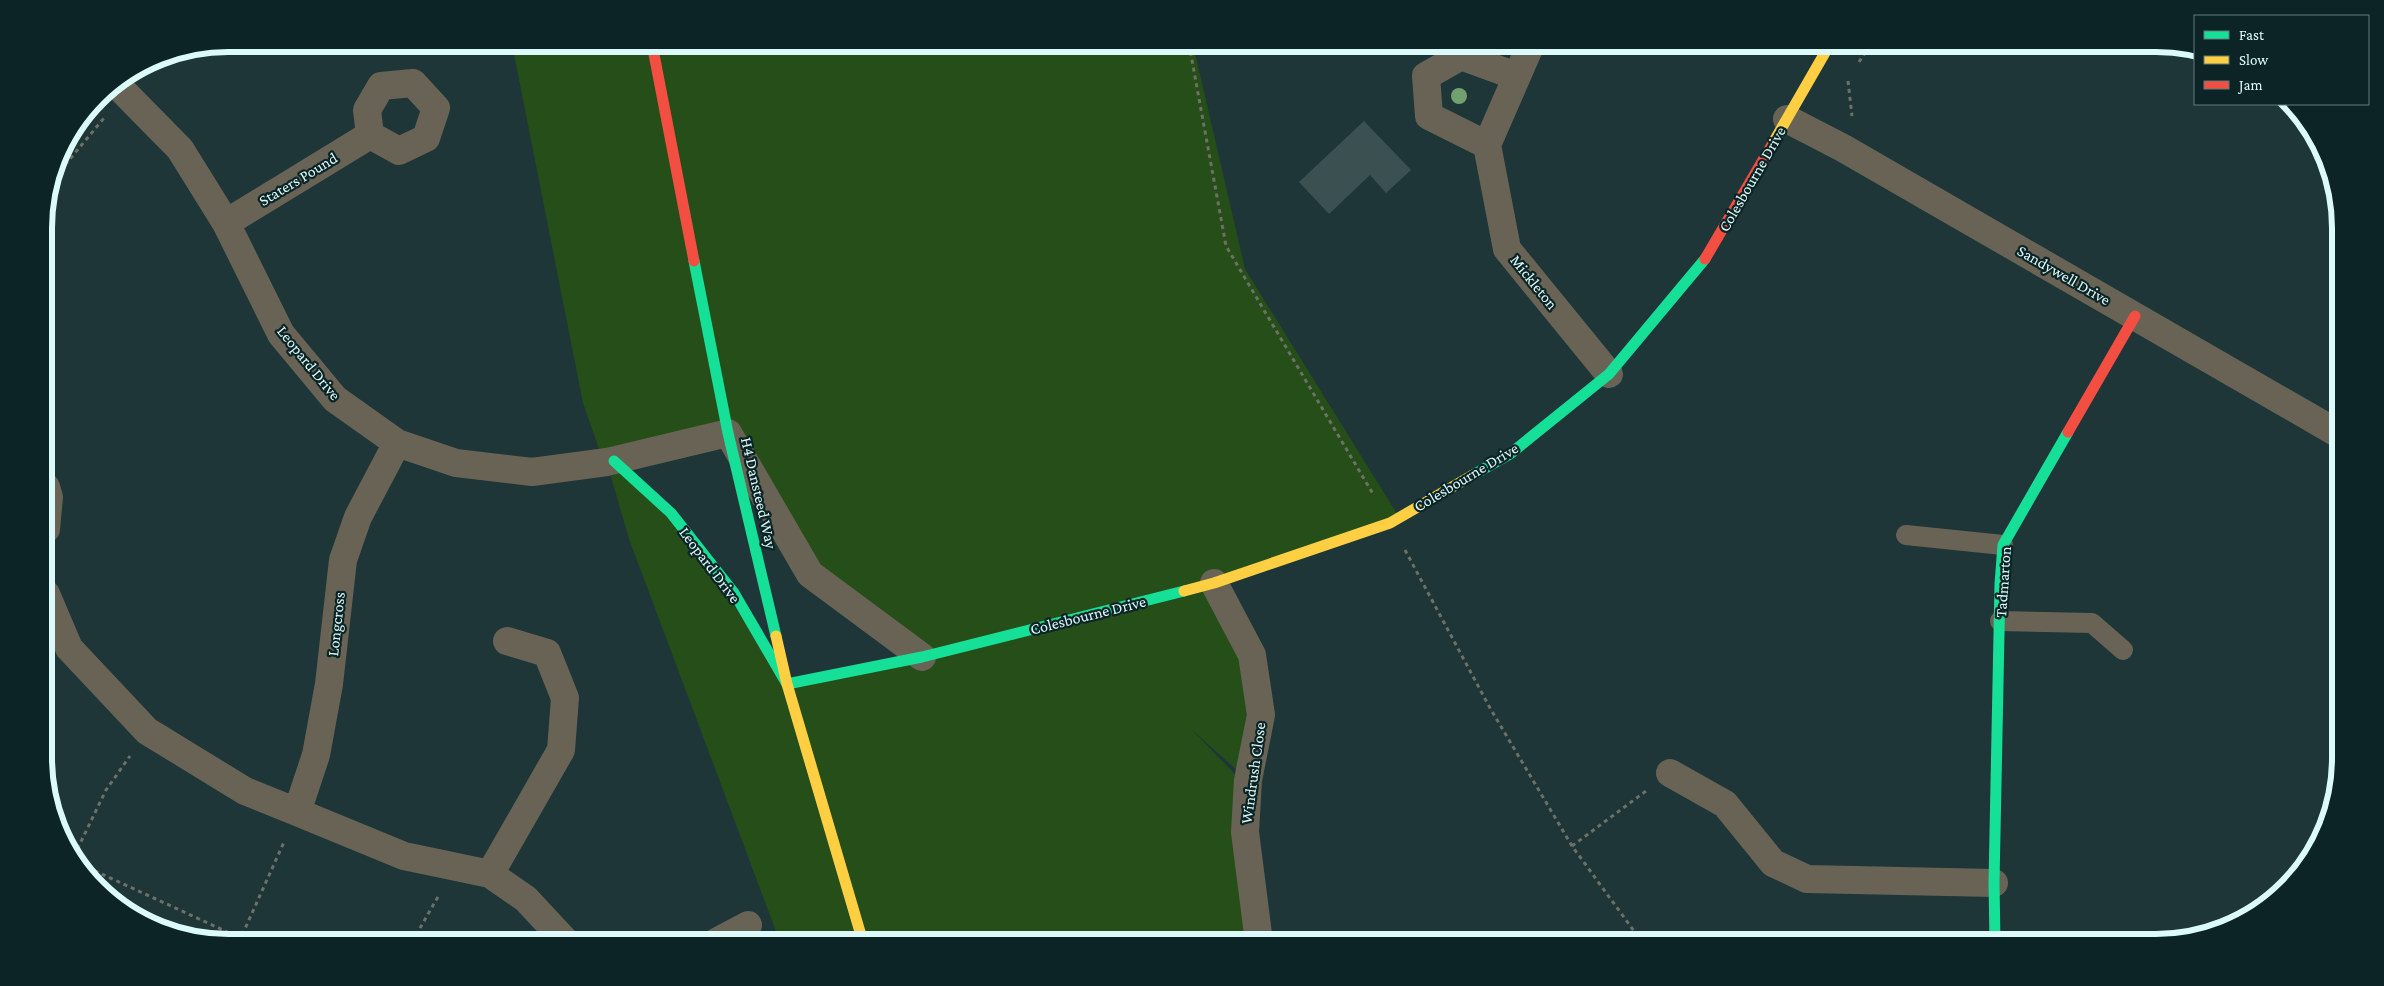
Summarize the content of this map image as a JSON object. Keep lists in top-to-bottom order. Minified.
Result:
{"streets":{"street":["Staters Pound","Colesbourne Drive","Sandywell Drive","Mickleton","Leopard Drive","H4 Dansteed Way","Tadmarton","Longcross","Windrush Close"]},"crossings":[["Staters Pound","Leopard Drive"],["Colesbourne Drive","Sandywell Drive"],["Colesbourne Drive","Mickleton"],["Colesbourne Drive","Leopard Drive"],["Colesbourne Drive","H4 Dansteed Way"],["Colesbourne Drive","Windrush Close"],["Sandywell Drive","Tadmarton"],["Leopard Drive","H4 Dansteed Way"],["Leopard Drive","Longcross"]],"legend":["Fast","Slow","Jam"]}
